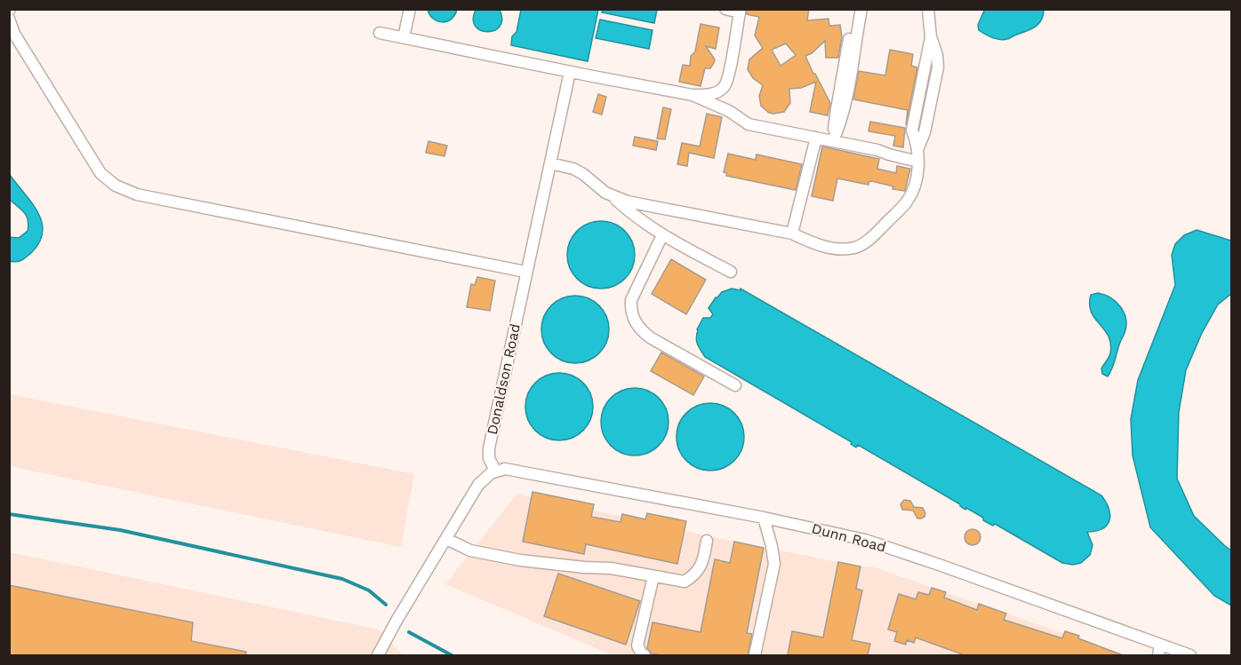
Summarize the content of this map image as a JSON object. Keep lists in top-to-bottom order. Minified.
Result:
{"streets":{"street":["Donaldson Road","Dunn Road"]},"crossings":[["Donaldson Road","Dunn Road"]]}
